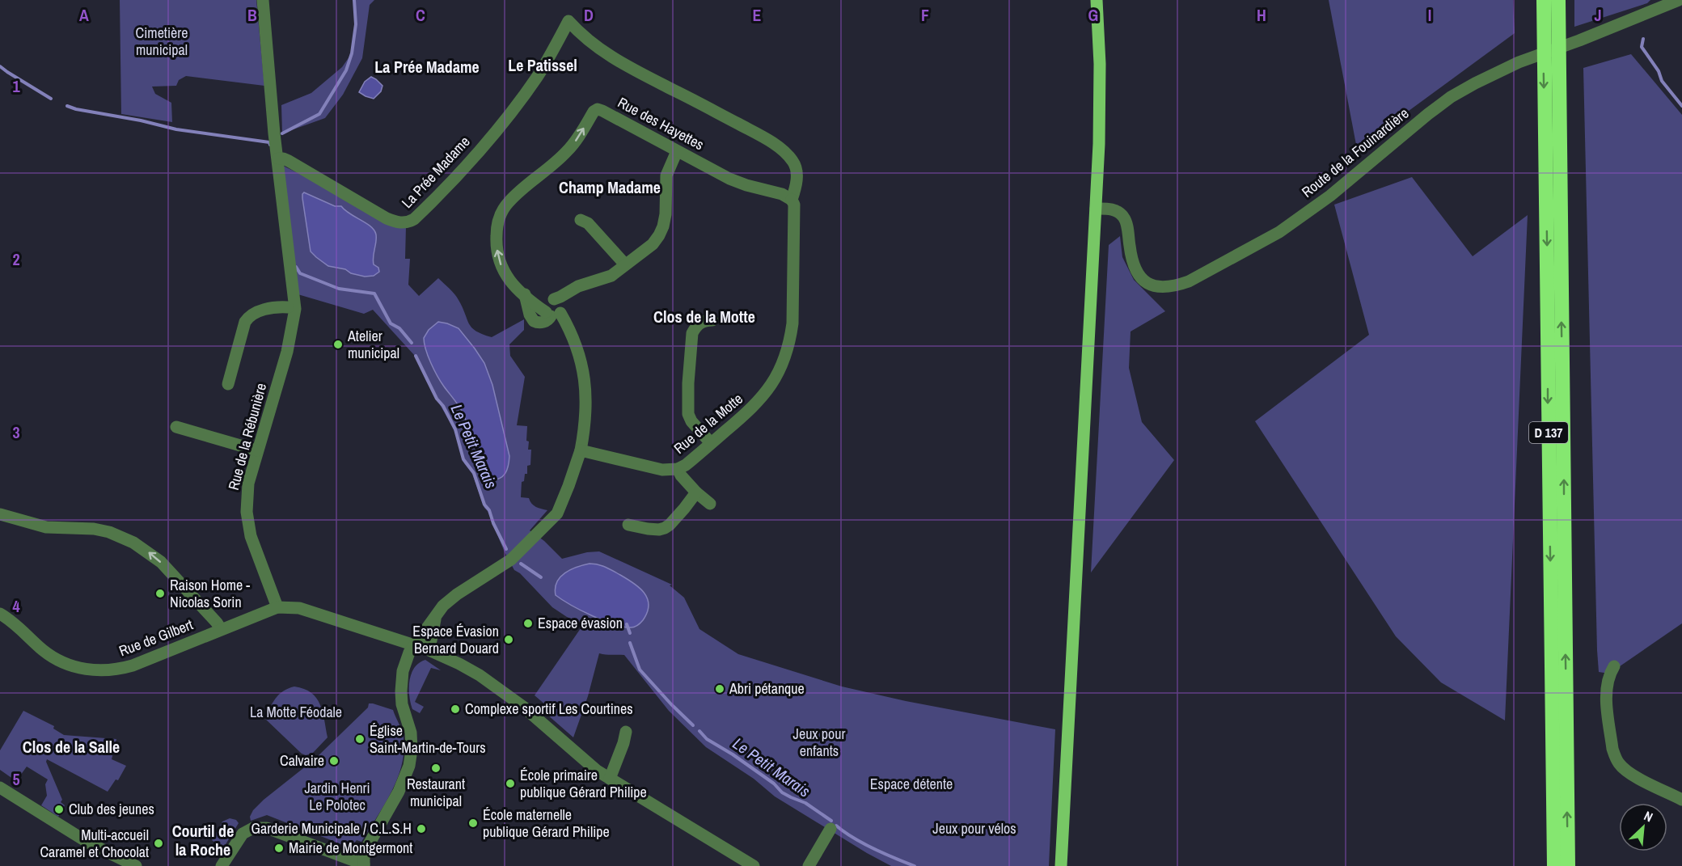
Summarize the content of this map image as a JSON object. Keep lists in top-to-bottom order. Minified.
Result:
{"streets":{"highway":["D 137"],"street":["Rue des Hayettes","Route de la Fouinardière","La Prée Madame","Rue de la Motte","Rue de la Rébunière","Rue de Gilbert"]},"crossings":[["Rue des Hayettes","Rue de la Motte"],["La Prée Madame","Rue de la Motte"],["La Prée Madame","Rue de la Rébunière"],["Rue de la Rébunière","Rue de Gilbert"]],"districts":["Le Patissel","La Prée Madame","Champ Madame","Clos de la Motte","Clos de la Salle","Courtil de la Roche"],"water":["Le Petit Marais"],"parks":["Cimetière municipal","La Motte Féodale","Jeux pour enfants","Espace détente","Jardin Henri Le Polotec","Jeux pour vélos"],"places":["Atelier municipal","Raison Home - Nicolas Sorin","Espace évasion","Espace Évasion Bernard Douard","Abri pétanque","Complexe sportif Les Courtines","Église Saint-Martin-de-Tours","Calvaire","Restaurant municipal","École primaire publique Gérard Philipe","Club des jeunes","École maternelle publique Gérard Philipe","Garderie Municipale / C.L.S.H","Multi-accueil Caramel et Chocolat","Mairie de Montgermont"],"north":"top right","grid":{"columns":["A","B","C","D","E","F","G","H","I","J"],"rows":["1","2","3","4","5"]}}
